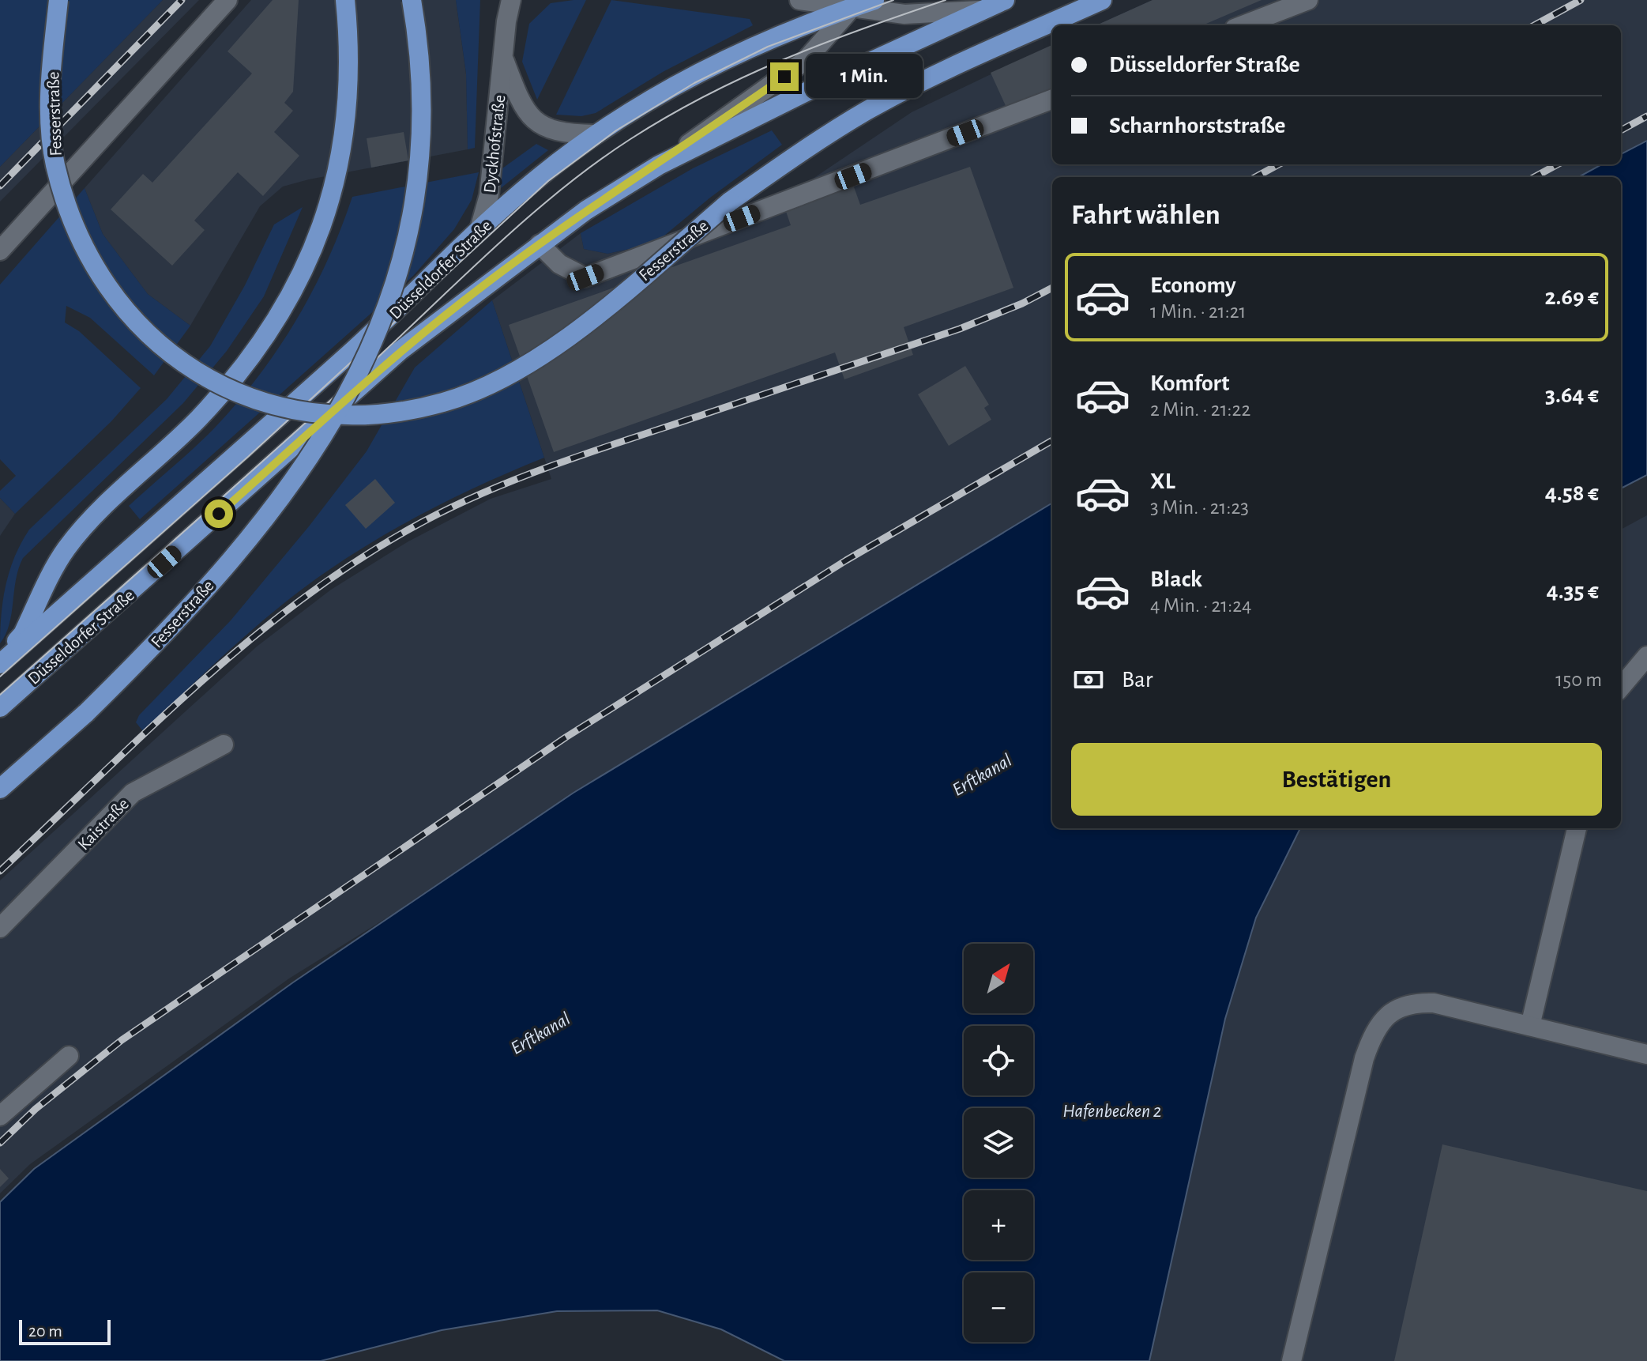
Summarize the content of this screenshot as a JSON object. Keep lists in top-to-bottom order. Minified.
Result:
{"streets":{"main road":["Fesserstraße","Düsseldorfer Straße"],"street":["Dyckhofstraße","Kaistraße"]},"crossings":[["Dyckhofstraße","Düsseldorfer Straße"]],"water":["Erftkanal","Hafenbecken 2"],"scale_bar":"20 m","north":"top right","page":{"banner":["Düsseldorfer Straße","Scharnhorststraße"],"bubble":"1 Min.","heading":"Fahrt wählen","list":[{"name":"Economy","note":"1 Min. · 21:21","value":"2.69 €"},{"name":"Komfort","note":"2 Min. · 21:22","value":"3.64 €"},{"name":"XL","note":"3 Min. · 21:23","value":"4.58 €"},{"name":"Black","note":"4 Min. · 21:24","value":"4.35 €"}],"pay":["Bar","150 m"],"buttons":"Bestätigen","map_buttons":["+","−"],"scale":"20 m"}}
